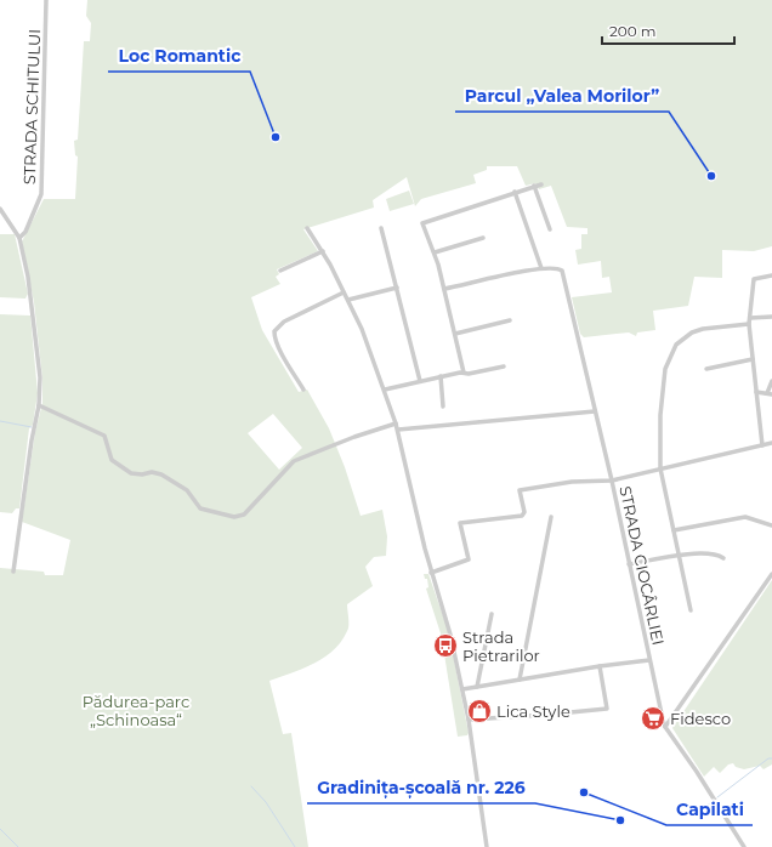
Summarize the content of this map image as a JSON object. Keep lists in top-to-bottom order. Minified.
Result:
{"streets":{"street":["STRADA SCHITULUI","STRADA CIOCÂRLIEI"]},"parks":["Pădurea-parc „Schinoasa“"],"places":{"other":["Loc Romantic","Parcul „Valea Morilor”","Capilati","Gradinița-școală nr. 226"],"bus stop":["Strada Pietrarilor"],"shop":["Lica Style"],"supermarket":["Fidesco"]},"scale_bar":"200 m"}
